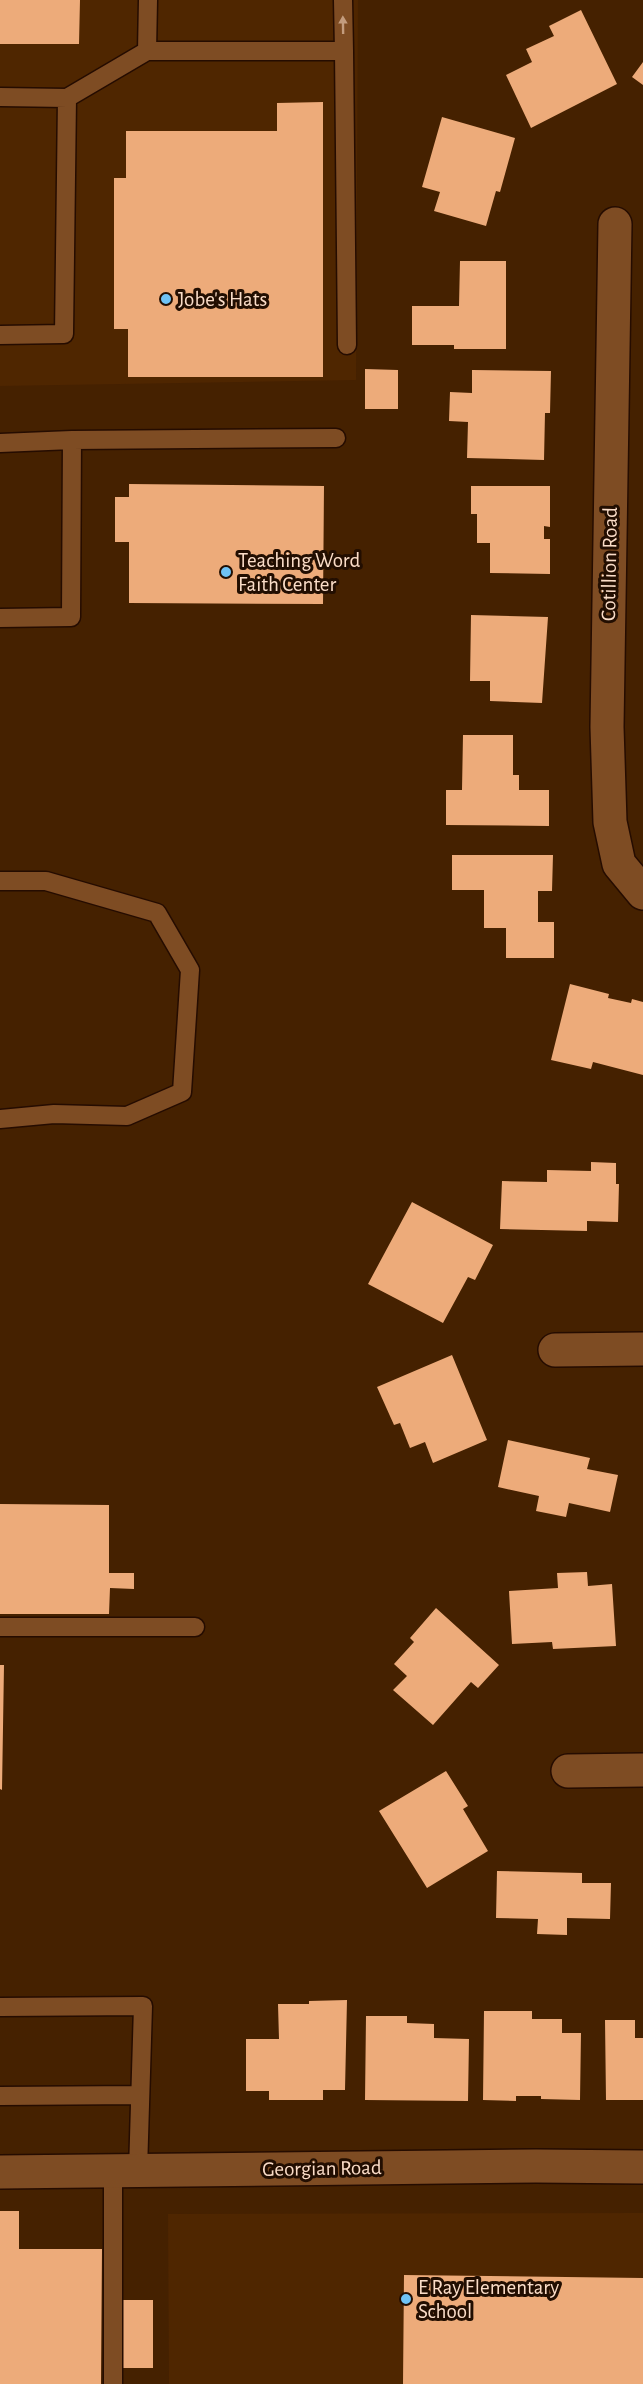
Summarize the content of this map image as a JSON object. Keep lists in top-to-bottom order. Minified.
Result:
{"streets":{"street":["Cotillion Road","Georgian Road"]},"places":["Jobe's Hats","Teaching Word Faith Center","E Ray Elementary School"]}
